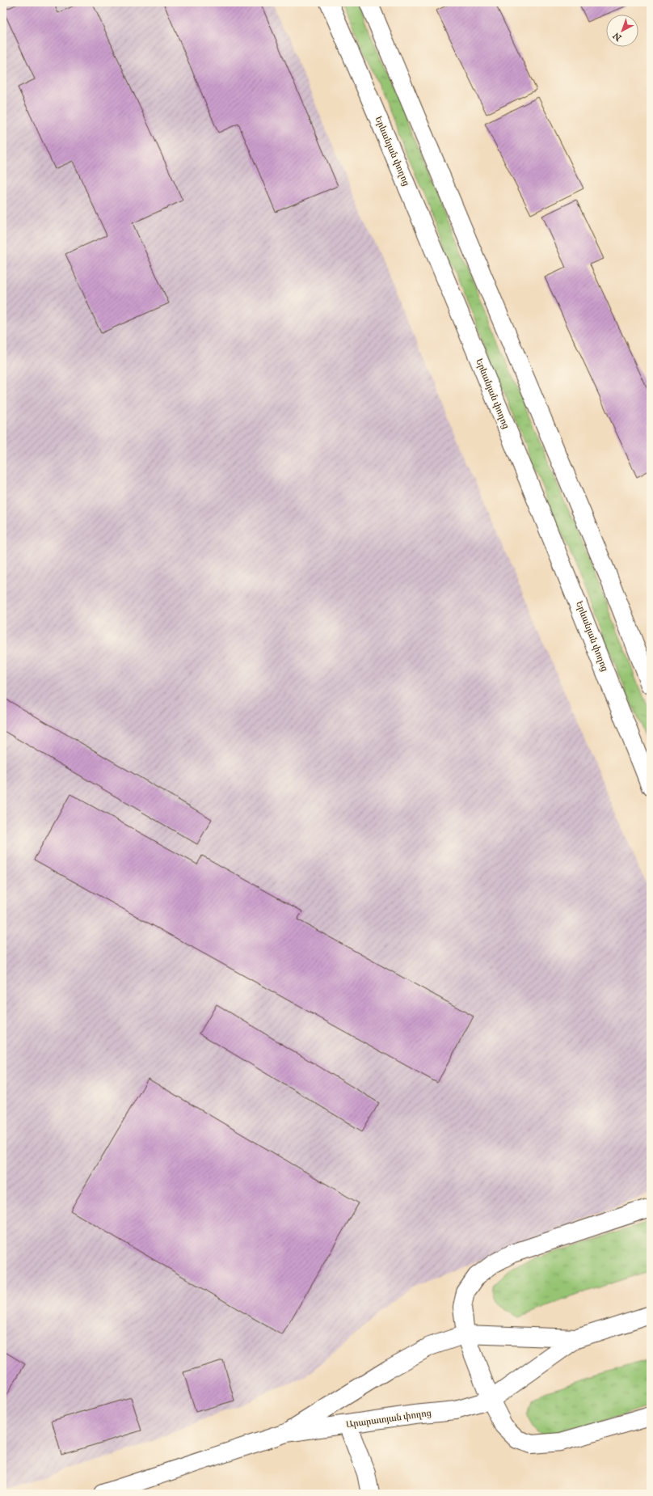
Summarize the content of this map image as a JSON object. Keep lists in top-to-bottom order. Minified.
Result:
{"streets":{"main road":["Երևանյան փողոց","Արարատյան փողոց"]},"north":"bottom left"}
